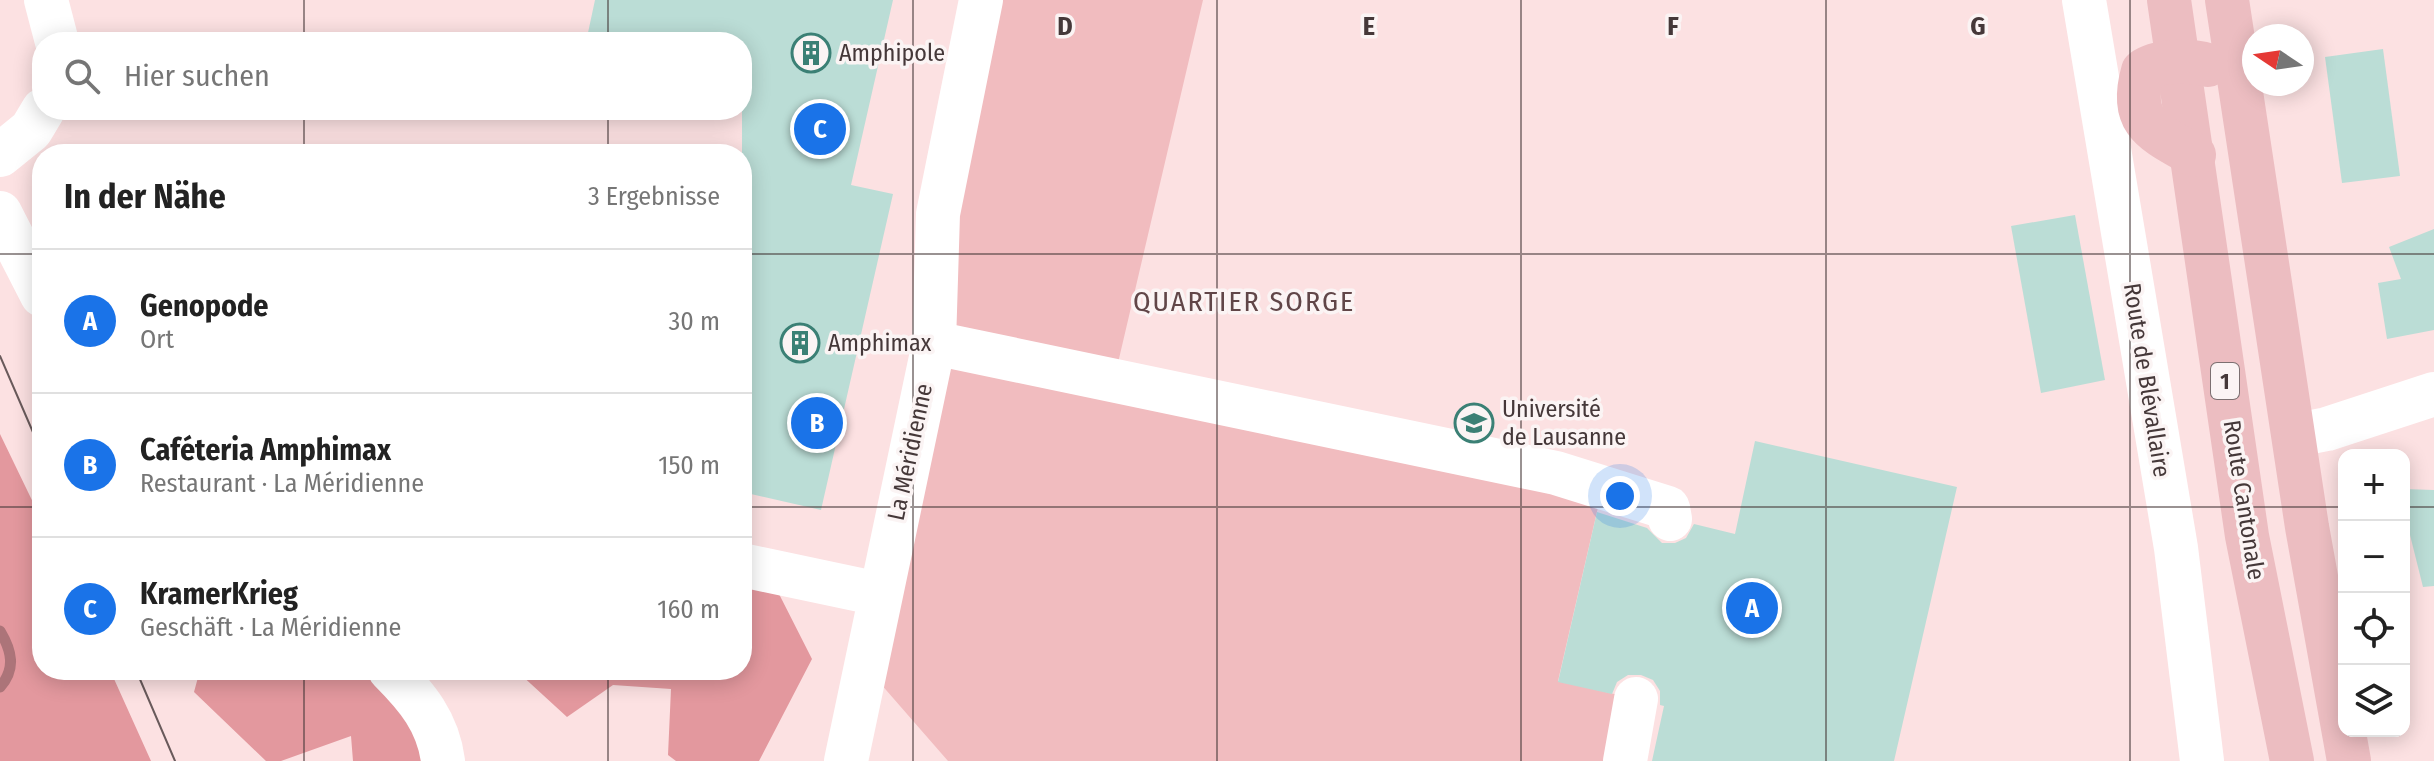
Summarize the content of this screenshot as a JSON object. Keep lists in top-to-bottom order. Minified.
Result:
{"streets":{"main road":["1","Route Cantonale"],"street":["Route de Blévallaire","La Méridienne"]},"districts":["QUARTIER SORGE"],"places":{"building":["Amphipole","Amphimax"],"school or university":["Université de Lausanne"]},"north":"left","page":{"search":"Hier suchen","pins":["C","B","A"],"heading":["In der Nähe","3 Ergebnisse"],"list":[{"mark":"A","name":"Genopode","note":"Ort","value":"30 m"},{"mark":"B","name":"Caféteria Amphimax","note":"Restaurant · La Méridienne","value":"150 m"},{"mark":"C","name":"KramerKrieg","note":"Geschäft · La Méridienne","value":"160 m"}],"map_buttons":["+","−"]},"grid":{"columns":["D","E","F","G"]}}
